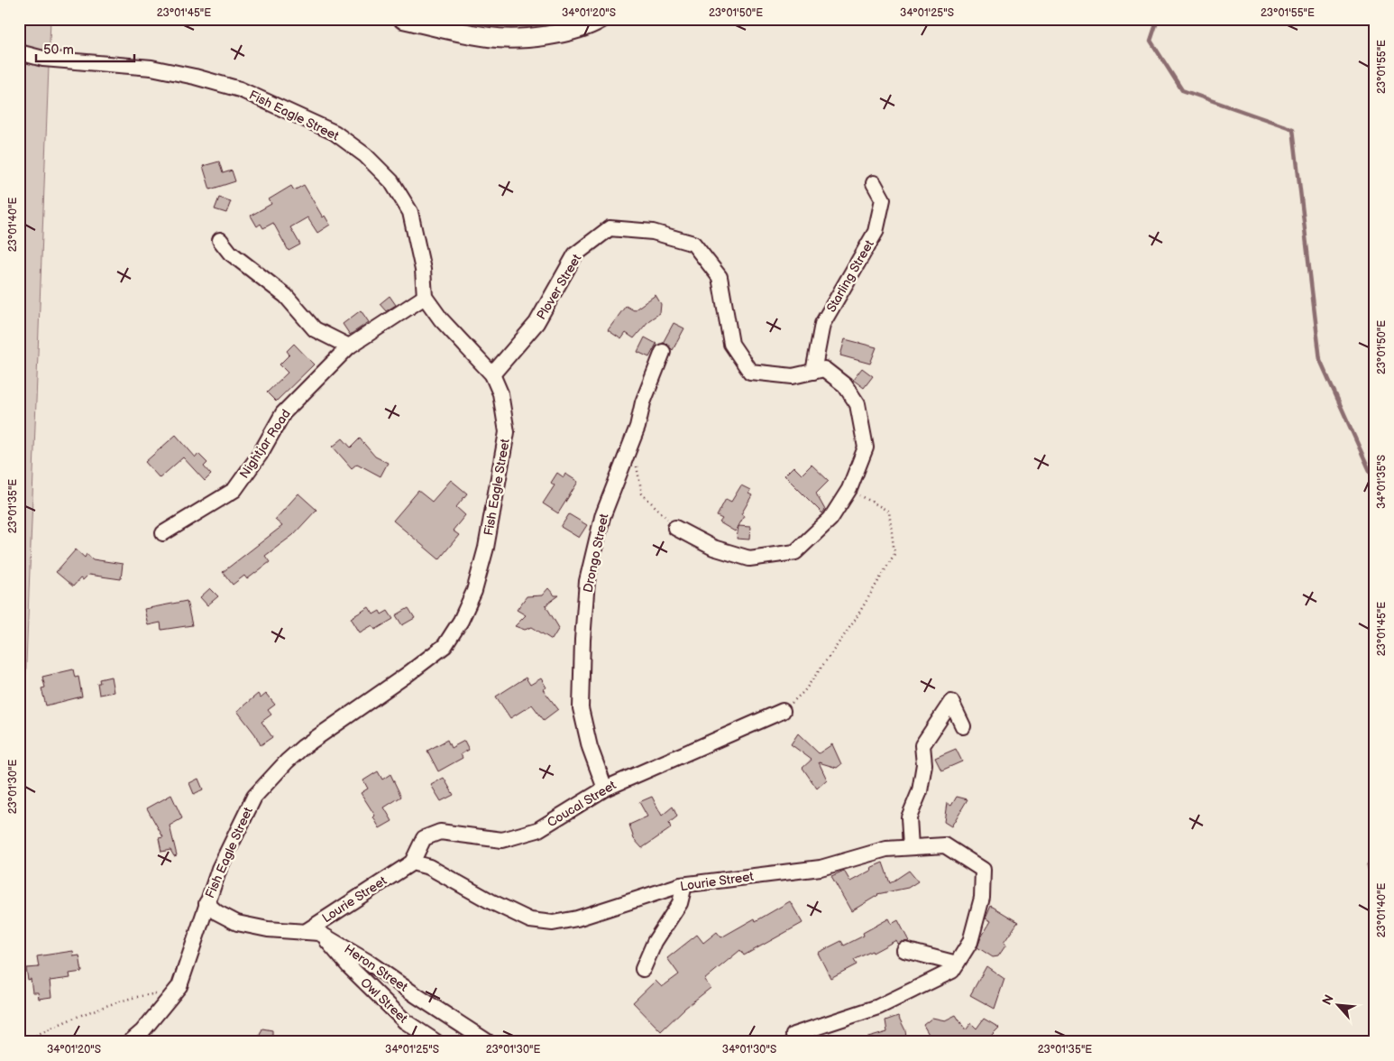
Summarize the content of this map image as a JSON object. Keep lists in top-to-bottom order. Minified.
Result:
{"streets":{"street":["Fish Eagle Street","Starling Street","Plover Street","Nightjar Road","Drongo Street","Coucal Street","Lourie Street","Heron Street","Owl Street"]},"crossings":[["Fish Eagle Street","Plover Street"],["Fish Eagle Street","Nightjar Road"],["Starling Street","Plover Street"],["Drongo Street","Coucal Street"],["Coucal Street","Lourie Street"],["Lourie Street","Heron Street"],["Lourie Street","Owl Street"],["Heron Street","Owl Street"]],"scale_bar":"50 m","north":"top left","coordinates":["23°01'45\"E","34°01'20\"S","23°01'50\"E","34°01'25\"S","23°01'55\"E","23°01'40\"E","34°01'35\"S","23°01'35\"E","23°01'30\"E","34°01'30\"S"]}
